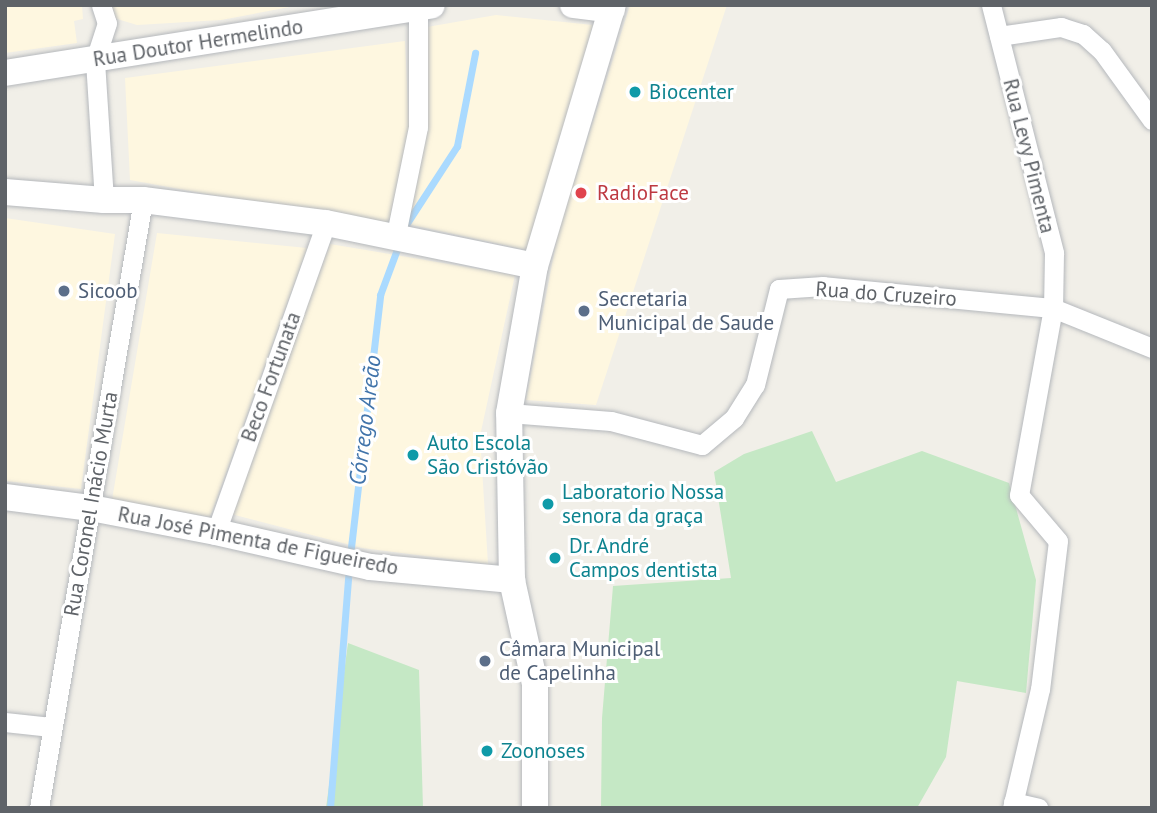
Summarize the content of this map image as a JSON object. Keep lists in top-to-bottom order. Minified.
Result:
{"streets":{"street":["Rua Doutor Hermelindo","Rua Levy Pimenta","Rua do Cruzeiro","Beco Fortunata","Rua Coronel Inácio Murta","Rua José Pimenta de Figueiredo"]},"crossings":[["Rua Levy Pimenta","Rua do Cruzeiro"],["Beco Fortunata","Rua José Pimenta de Figueiredo"],["Rua Coronel Inácio Murta","Rua José Pimenta de Figueiredo"]],"water":["Córrego Areão"],"places":["Biocenter","RadioFace","Sicoob","Secretaria Municipal de Saude","Auto Escola São Cristóvão","Laboratorio Nossa senora da graça","Dr. André Campos dentista","Câmara Municipal de Capelinha","Zoonoses"]}
